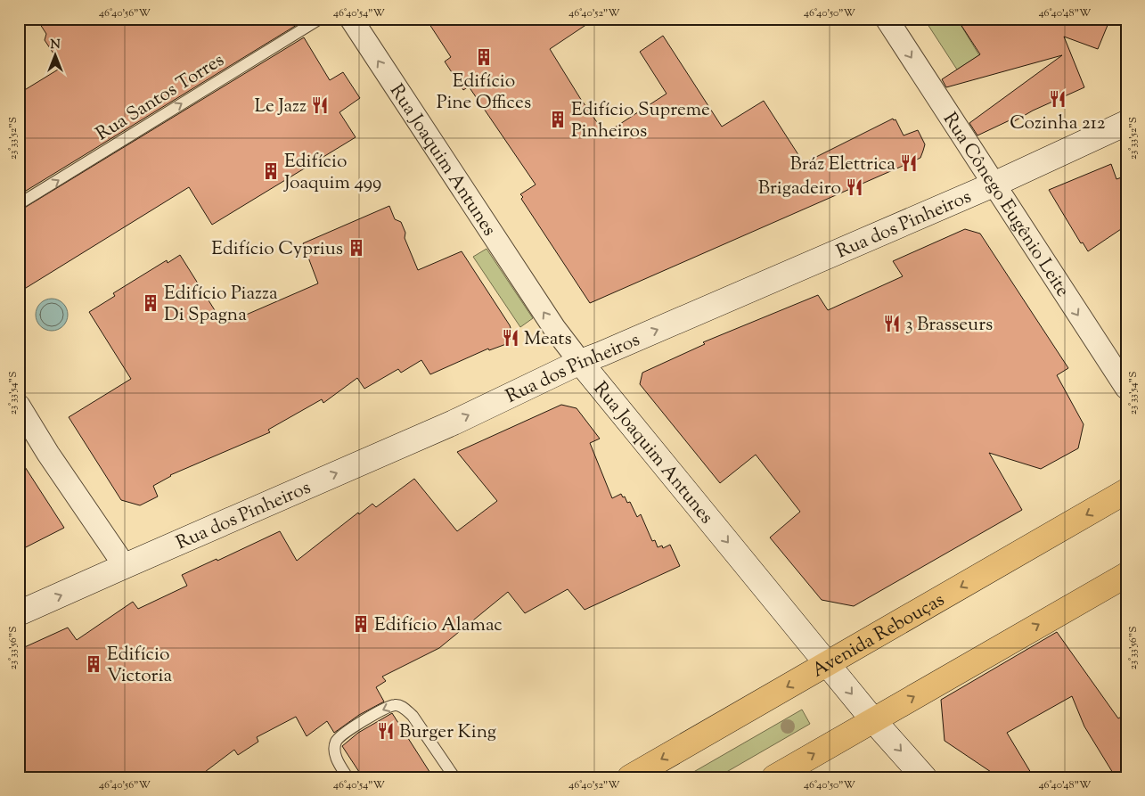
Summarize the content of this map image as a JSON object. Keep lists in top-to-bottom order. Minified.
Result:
{"streets":{"main road":["Rua Joaquim Antunes","Rua dos Pinheiros","Avenida Rebouças"],"street":["Rua Cônego Eugênio Leite"],"lane":["Rua Santos Torres"]},"crossings":[["Rua Joaquim Antunes","Rua dos Pinheiros"],["Rua Joaquim Antunes","Avenida Rebouças"],["Rua Cônego Eugênio Leite","Rua dos Pinheiros"]],"one_way":["Rua Santos Torres","Rua Cônego Eugênio Leite","Rua dos Pinheiros"],"places":{"building":["Edifício Pine Offices","Edifício Supreme Pinheiros","Edifício Joaquim 499","Edifício Cyprius","Edifício Piazza Di Spagna","Edifício Alamac","Edifício Victoria"],"restaurant":["Cozinha 212","Le Jazz","Bráz Elettrica","Brigadeiro","3 Brasseurs","Meats","Burger King"]},"north":"top","coordinates":["46°40'56\"W","46°40'54\"W","46°40'52\"W","46°40'50\"W","46°40'48\"W","23°33'52\"S","23°33'54\"S","23°33'56\"S"]}
